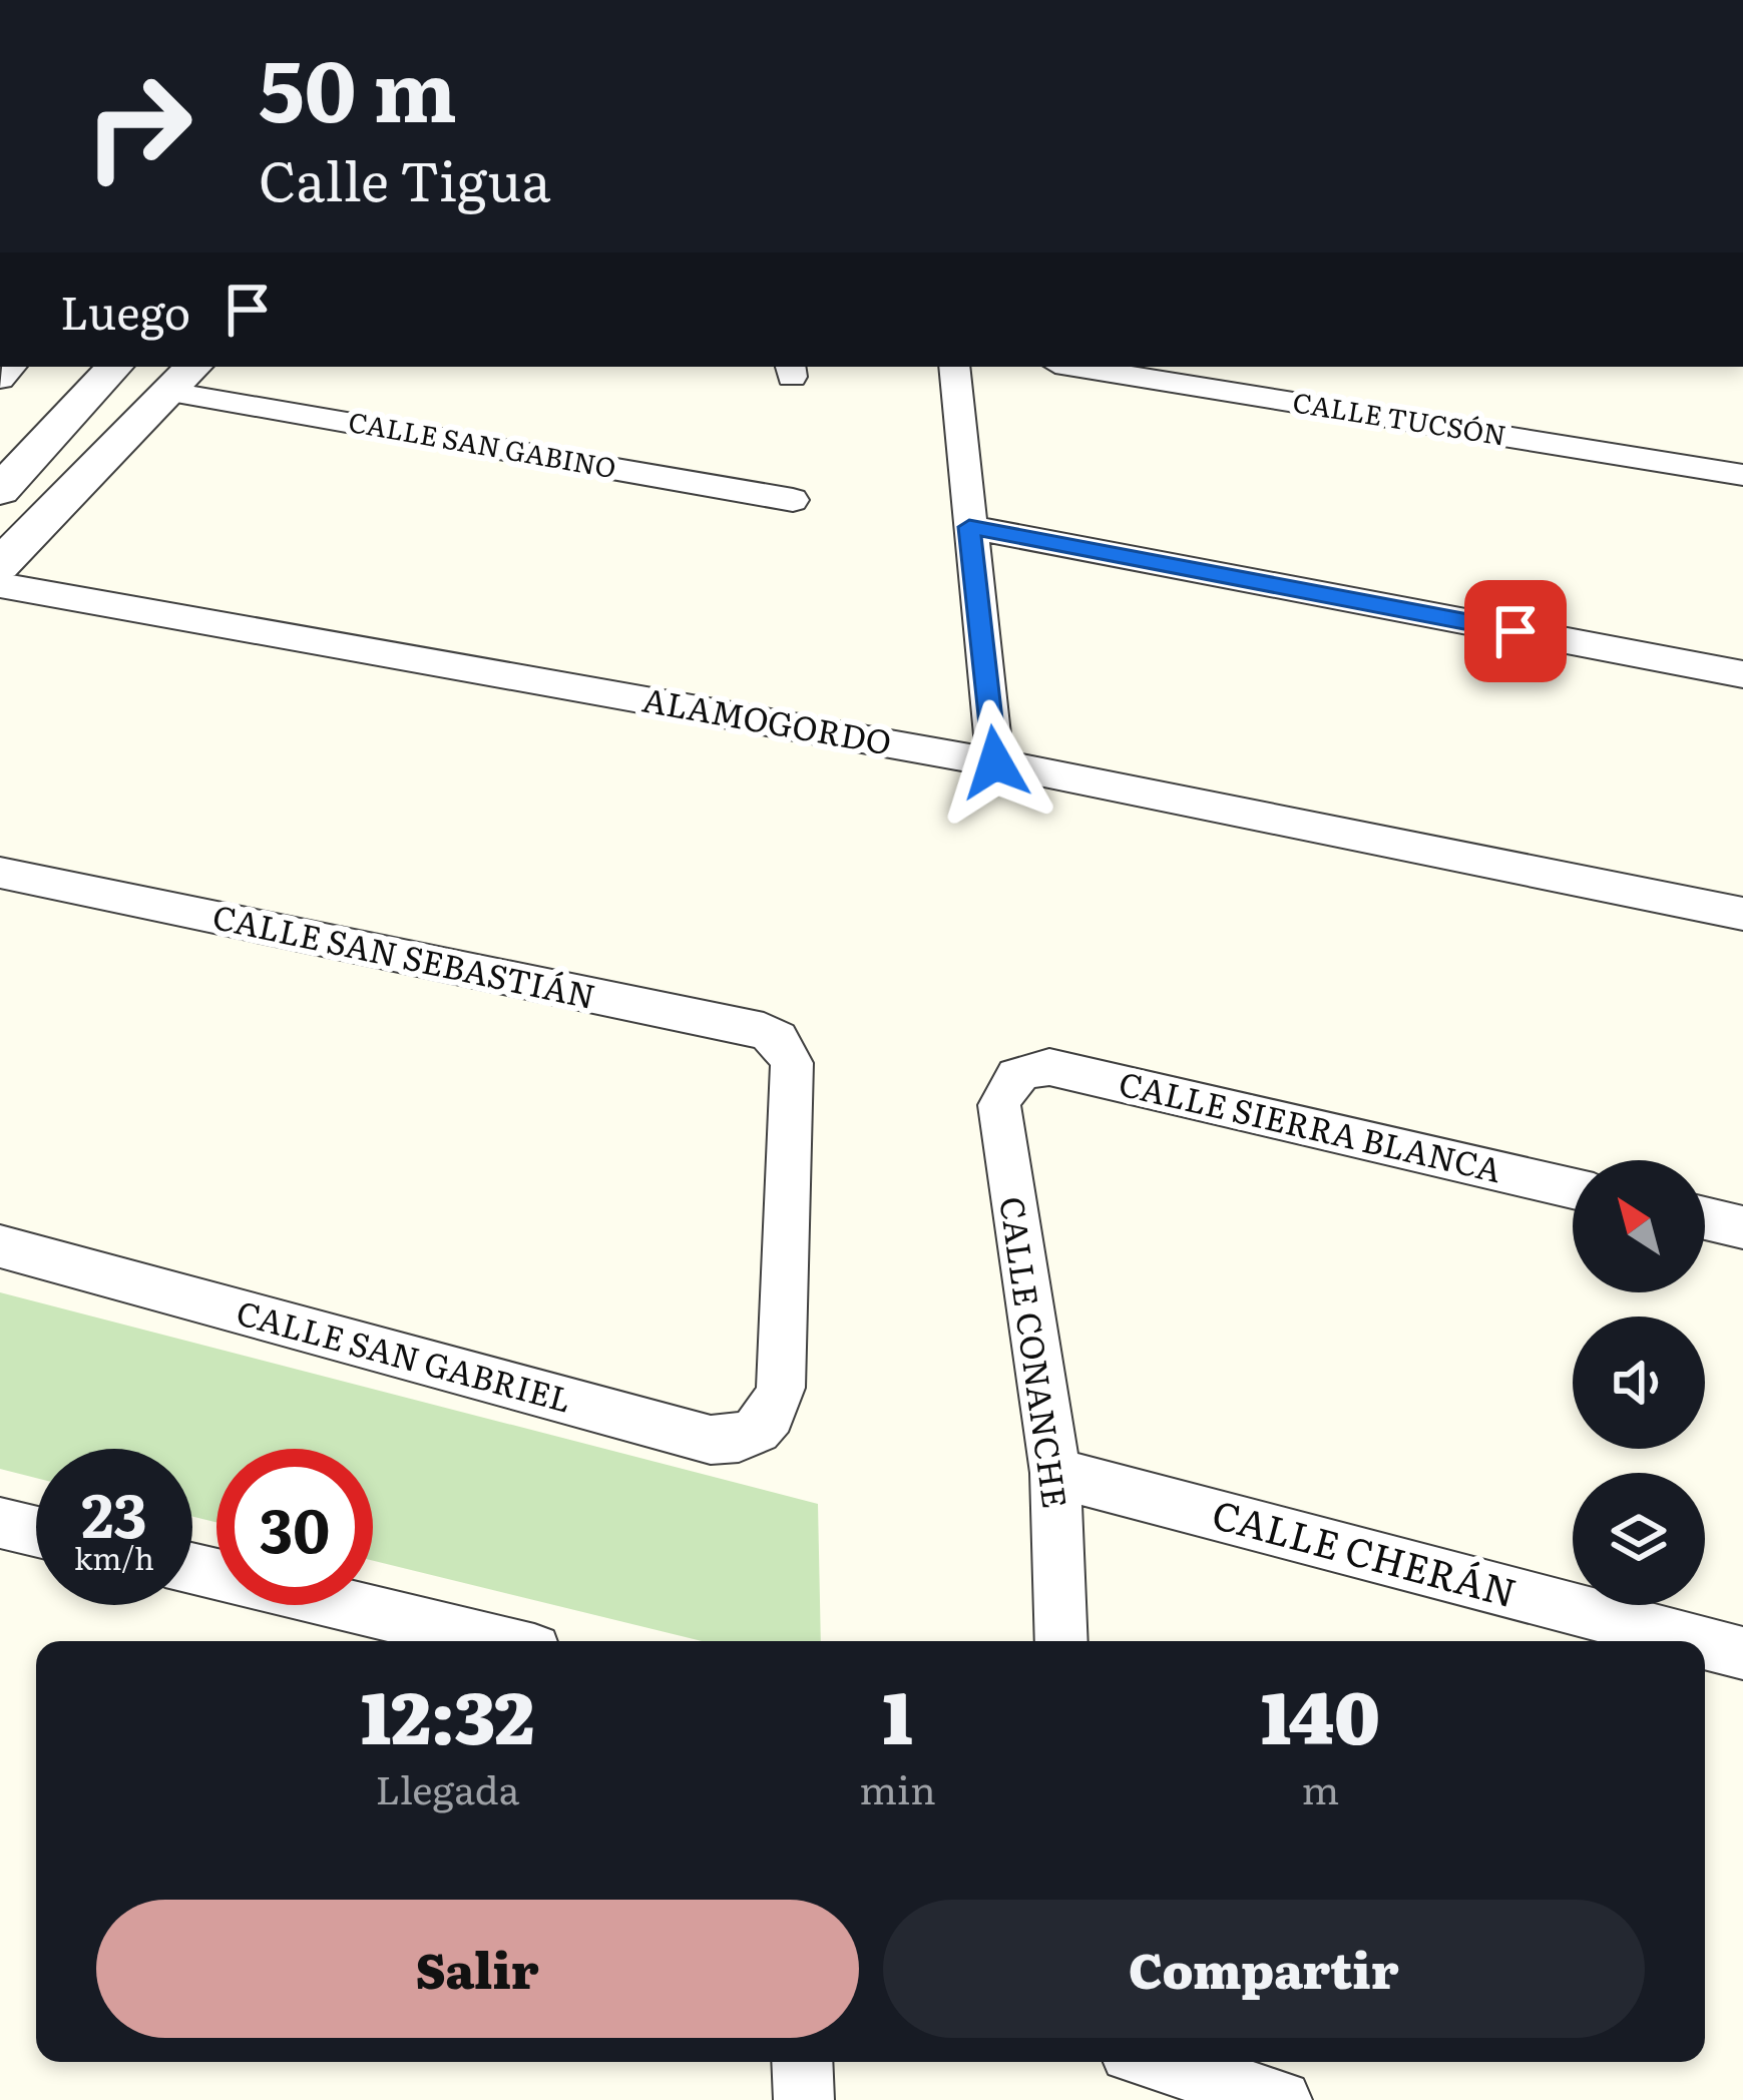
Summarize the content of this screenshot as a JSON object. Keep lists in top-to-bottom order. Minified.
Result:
{"streets":{"street":["CALLE TUCSÓN","CALLE SAN GABINO","ALAMOGORDO","CALLE SAN SEBASTIÁN","CALLE SIERRA BLANCA","CALLE CONANCHE","CALLE SAN GABRIEL","CALLE CHERÁN"]},"crossings":[["CALLE SAN SEBASTIÁN","CALLE SAN GABRIEL"],["CALLE SIERRA BLANCA","CALLE CONANCHE"],["CALLE CONANCHE","CALLE CHERÁN"]],"north":"top left","page":{"turn":["50 m","Calle Tigua"],"then":"Luego","speed":"23 km/h","limit":"30","eta":["12:32","Llegada","1","min","140","m"],"buttons":["Salir","Compartir"]}}
